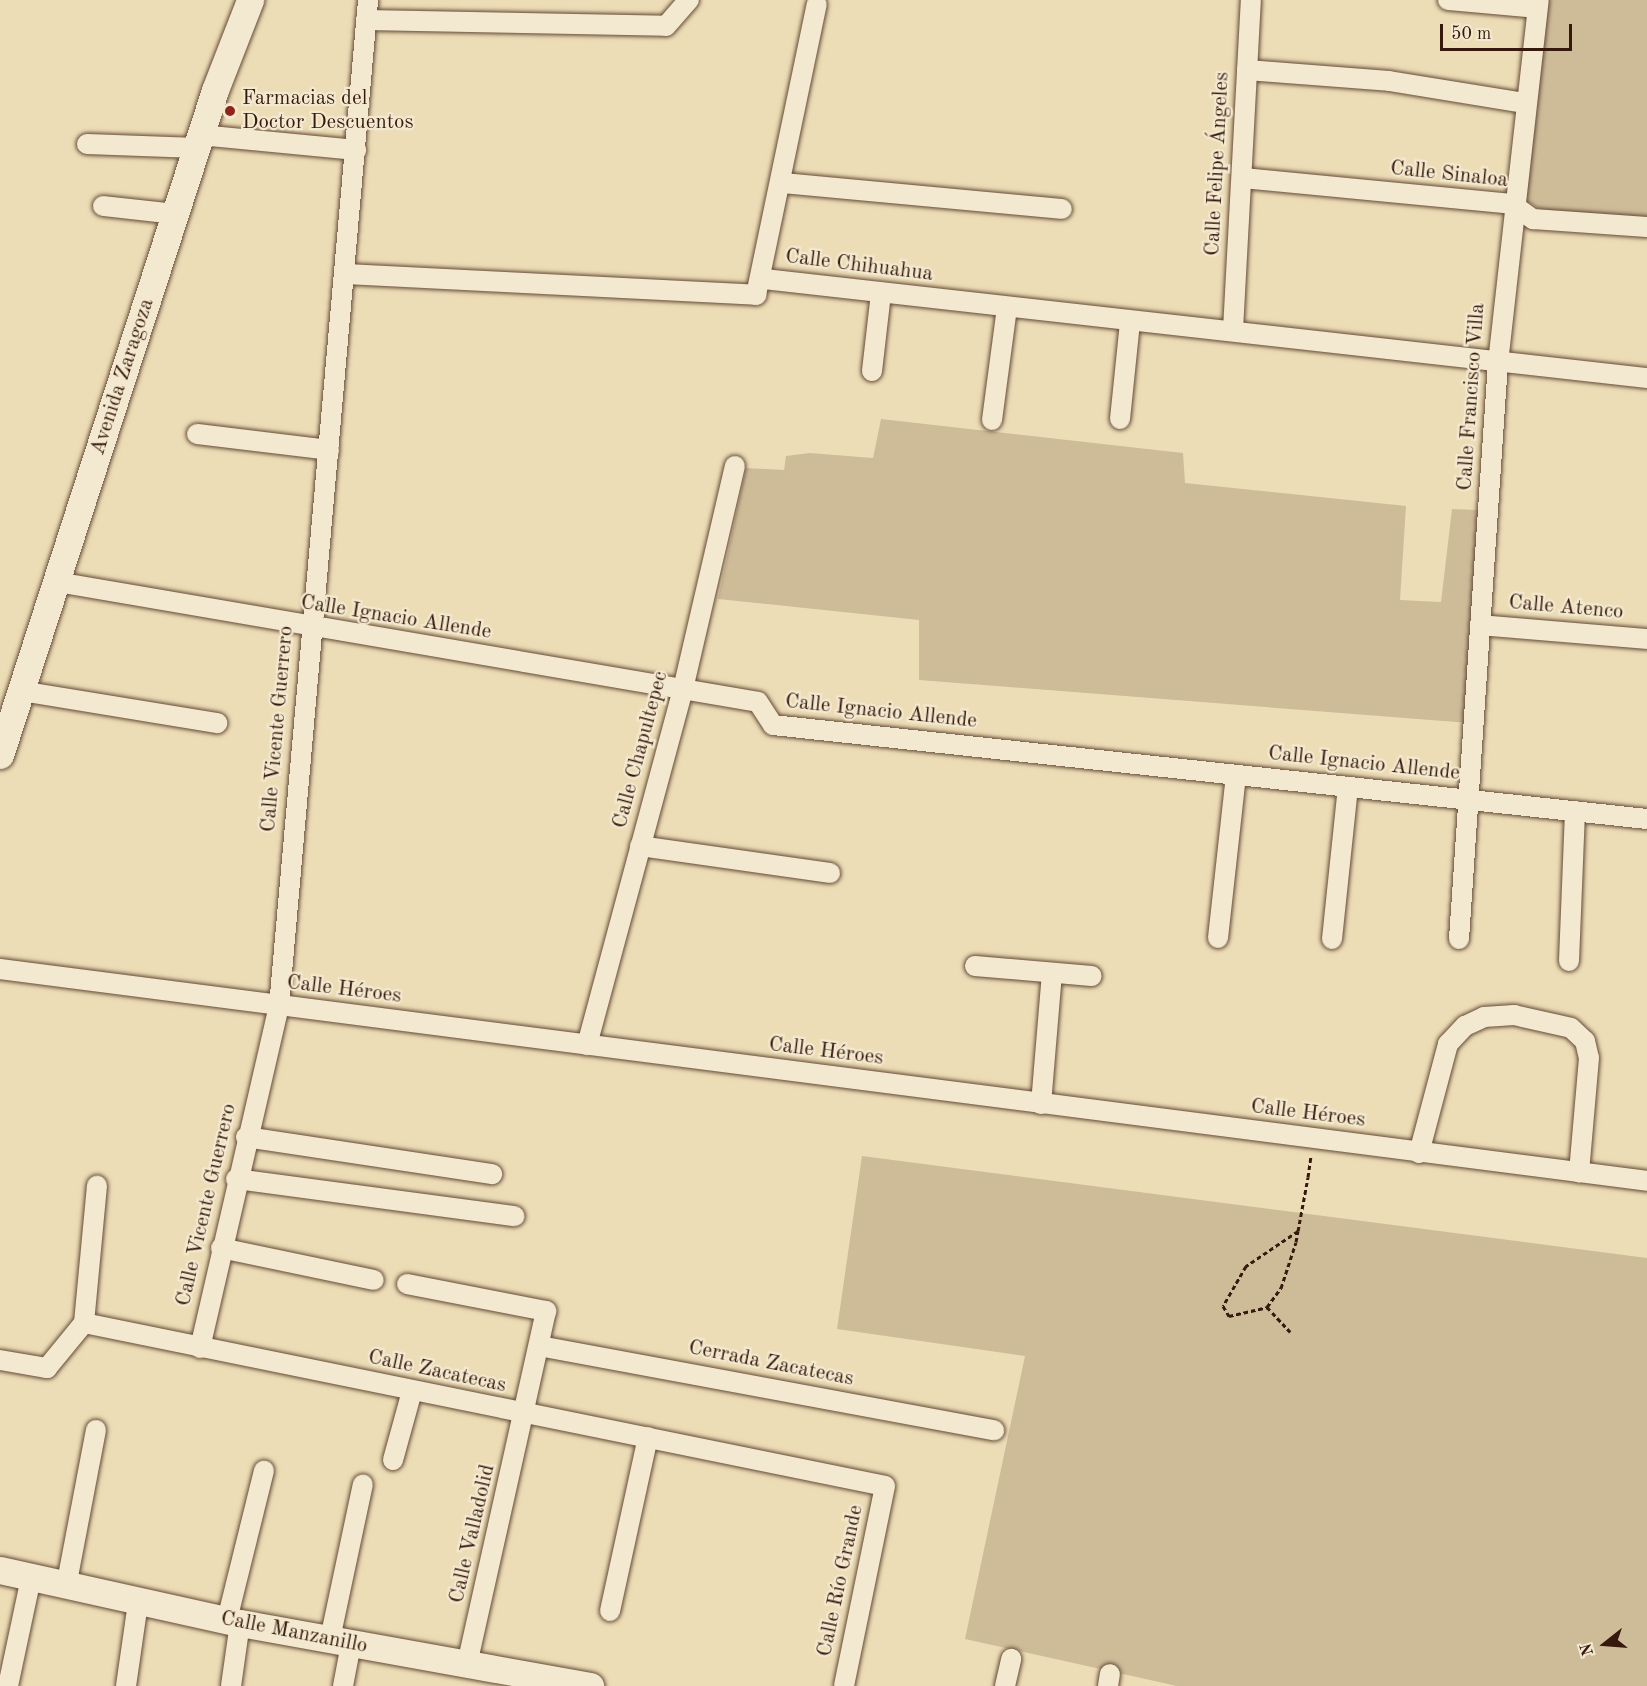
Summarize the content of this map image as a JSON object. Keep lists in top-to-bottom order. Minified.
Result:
{"streets":{"main road":["Avenida Zaragoza","Calle Manzanillo"],"street":["Calle Felipe Ángeles","Calle Sinaloa","Calle Chihuahua","Calle Francisco Villa","Calle Atenco","Calle Ignacio Allende","Calle Vicente Guerrero","Calle Chapultepec","Calle Héroes","Cerrada Zacatecas","Calle Zacatecas","Calle Valladolid","Calle Río Grande"]},"crossings":[["Calle Felipe Ángeles","Calle Sinaloa"],["Calle Felipe Ángeles","Calle Chihuahua"],["Calle Sinaloa","Calle Francisco Villa"],["Calle Chihuahua","Calle Francisco Villa"],["Calle Chihuahua","Calle Vicente Guerrero"],["Avenida Zaragoza","Calle Ignacio Allende"],["Calle Francisco Villa","Calle Atenco"],["Calle Francisco Villa","Calle Ignacio Allende"],["Calle Ignacio Allende","Calle Vicente Guerrero"],["Calle Ignacio Allende","Calle Chapultepec"],["Calle Vicente Guerrero","Calle Héroes"],["Calle Vicente Guerrero","Calle Zacatecas"],["Calle Chapultepec","Calle Héroes"],["Calle Zacatecas","Calle Valladolid"],["Calle Zacatecas","Calle Río Grande"],["Calle Valladolid","Calle Manzanillo"]],"places":["Farmacias del Doctor Descuentos"],"scale_bar":"50 m","north":"left"}
